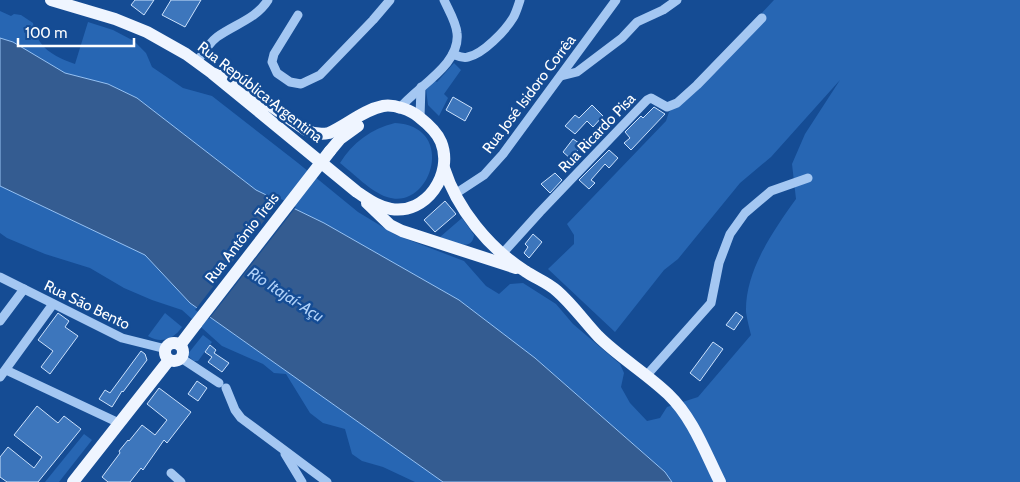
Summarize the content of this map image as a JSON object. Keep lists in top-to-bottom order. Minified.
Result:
{"streets":{"main road":["Rua República Argentina","Rua Antônio Treis"],"street":["Rua José Isidoro Corrêa","Rua Ricardo Pisa","Rua São Bento"]},"crossings":[["Rua Antônio Treis","Rua São Bento"]],"water":["Rio Itajaí-Açu"],"scale_bar":"100 m"}
